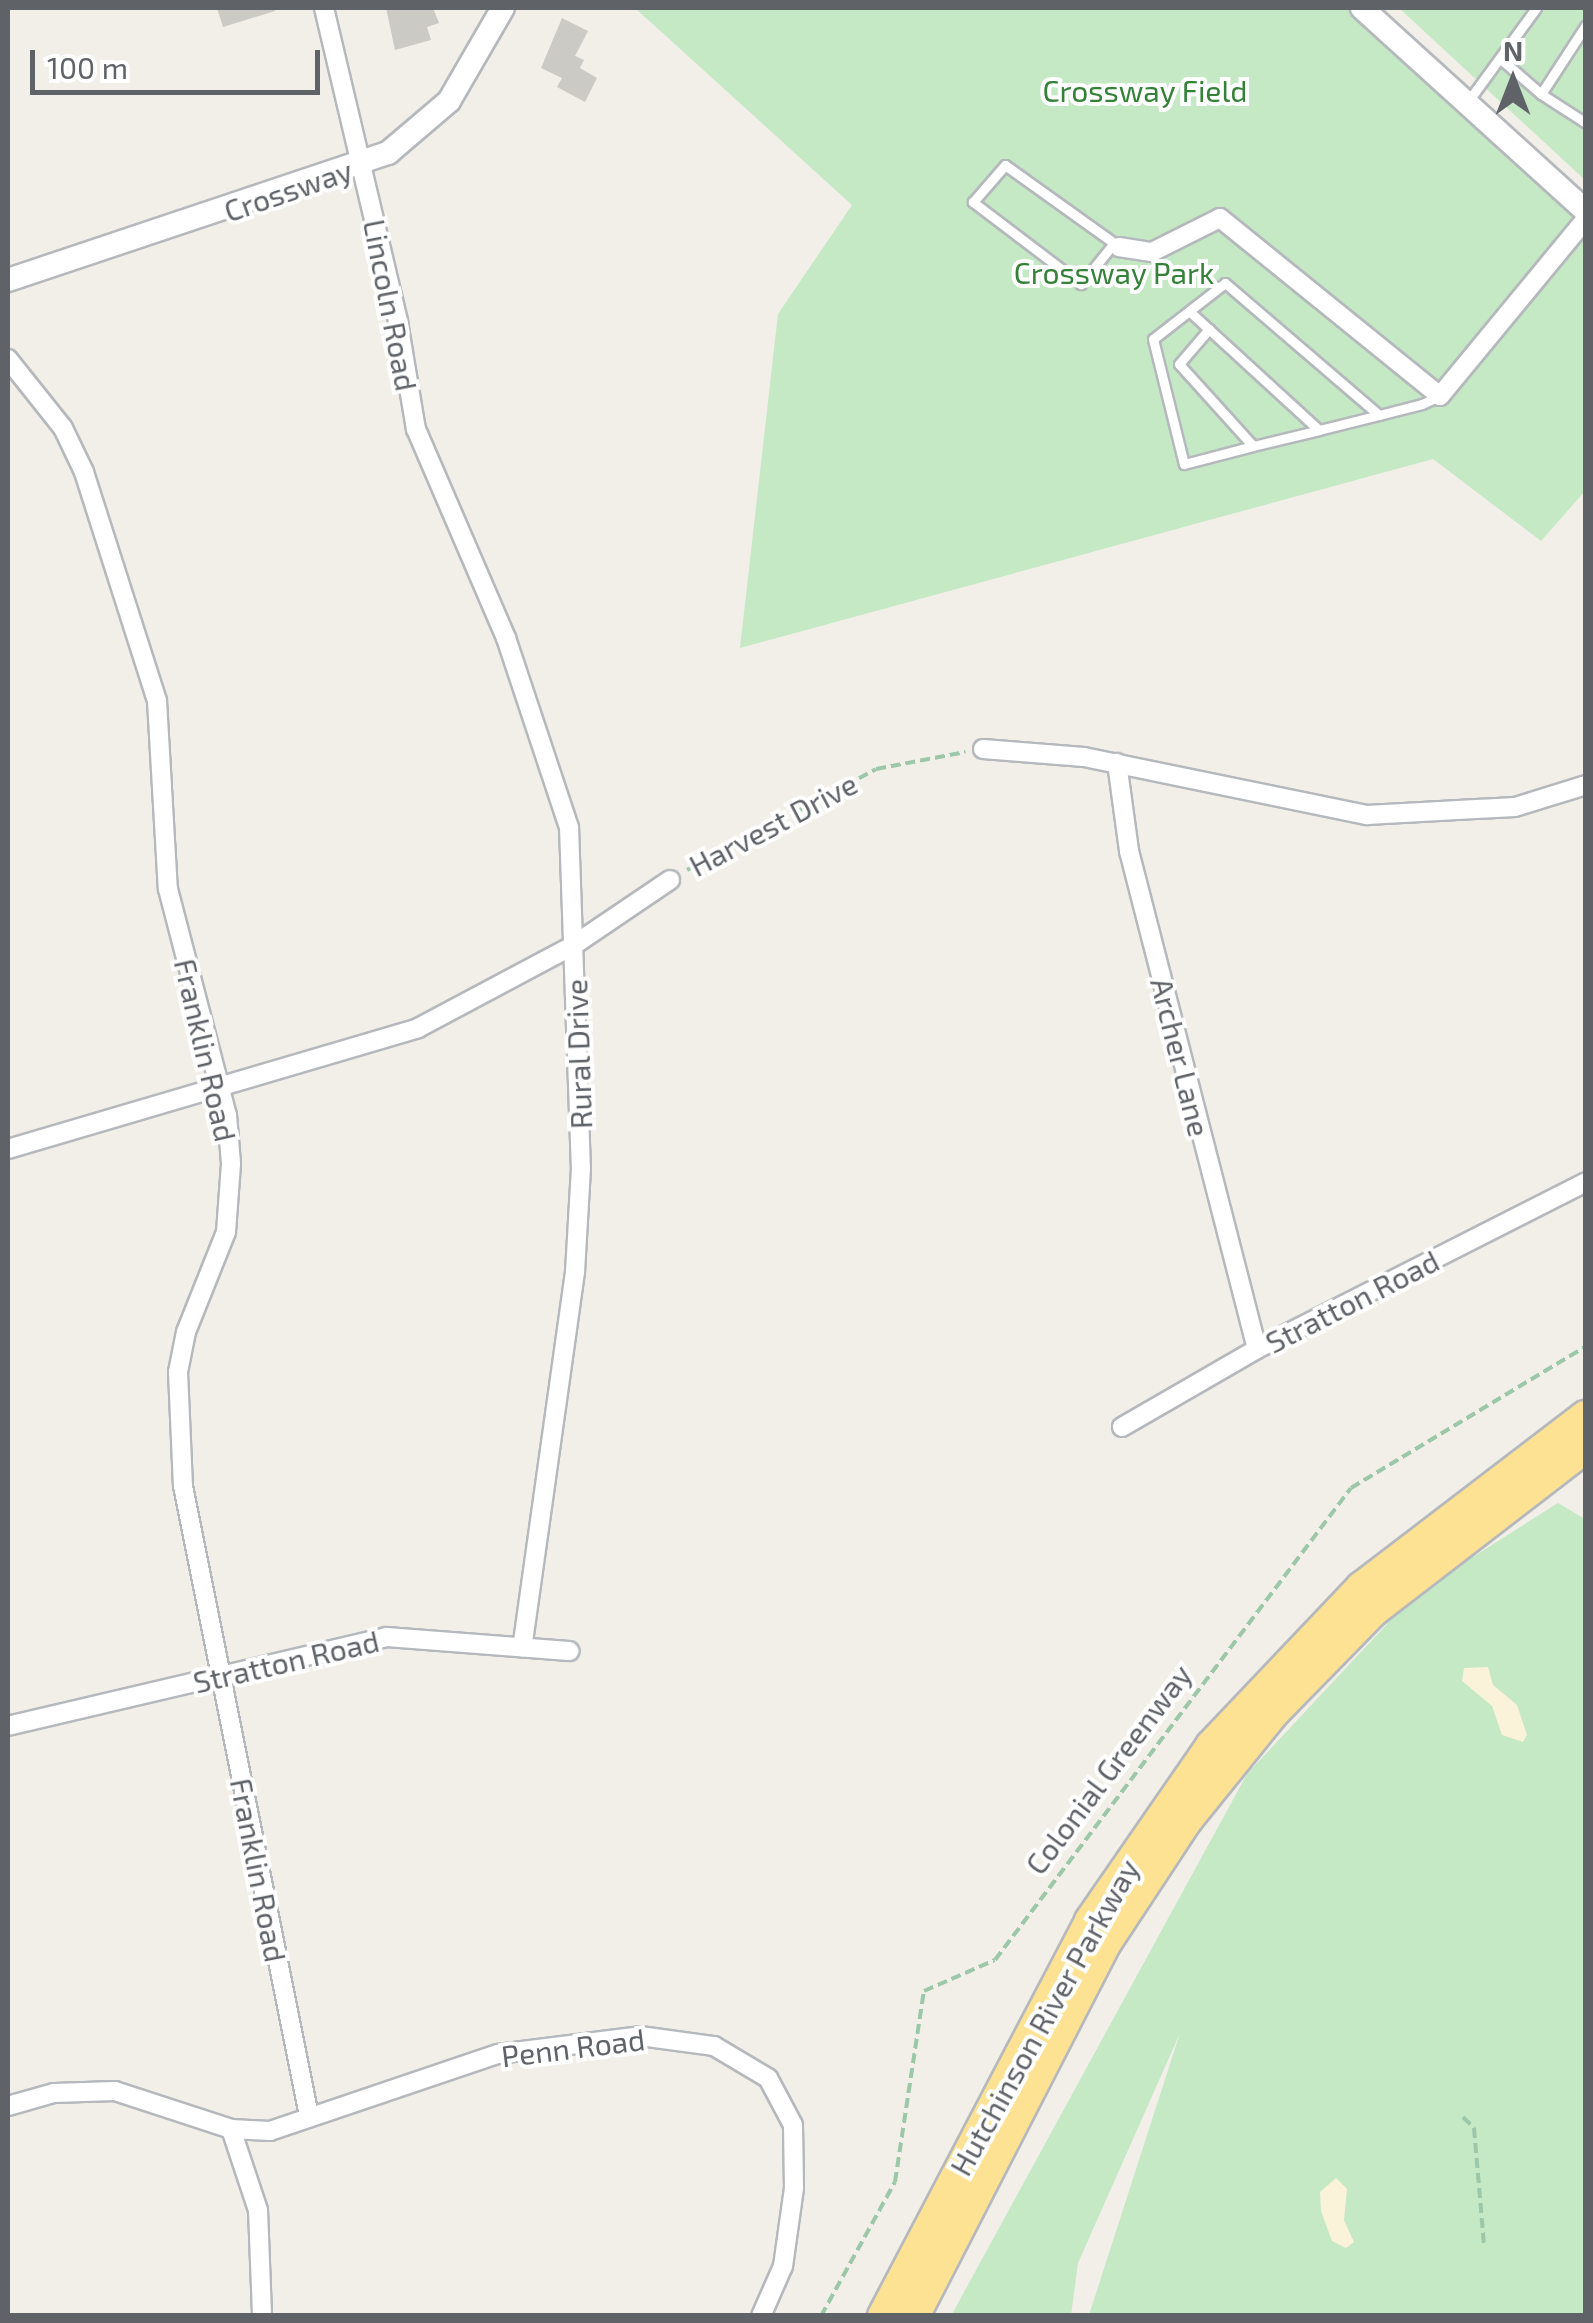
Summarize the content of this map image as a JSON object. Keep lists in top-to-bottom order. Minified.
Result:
{"streets":{"highway":["Hutchinson River Parkway"],"street":["Crossway","Lincoln Road","Harvest Drive","Franklin Road","Rural Drive","Archer Lane","Stratton Road","Penn Road"],"path":["Colonial Greenway"]},"crossings":[["Crossway","Lincoln Road"],["Lincoln Road","Rural Drive"],["Harvest Drive","Franklin Road"],["Harvest Drive","Rural Drive"],["Franklin Road","Stratton Road"],["Franklin Road","Penn Road"],["Rural Drive","Stratton Road"],["Archer Lane","Stratton Road"]],"parks":["Crossway Field","Crossway Park"],"scale_bar":"100 m","north":"top"}
